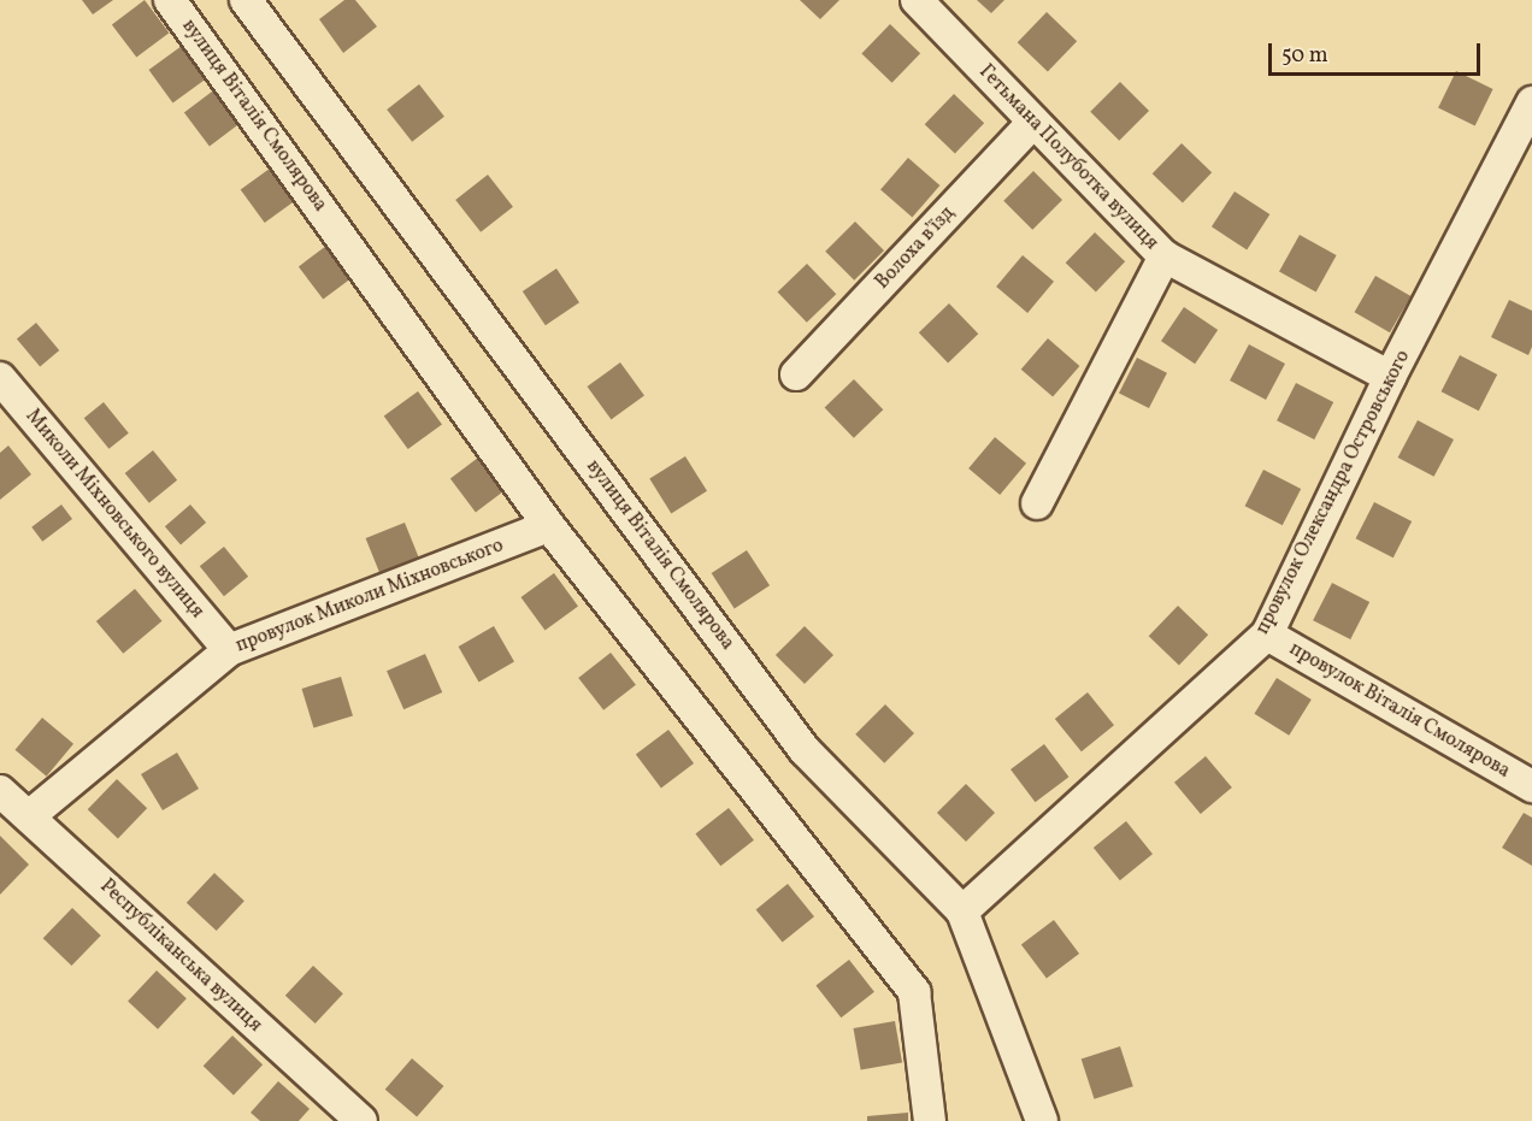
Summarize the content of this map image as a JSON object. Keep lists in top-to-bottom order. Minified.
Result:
{"streets":{"street":["вулиця Віталія Смолярова","Гетьмана Полуботка вулиця","Волоха в’їзд","провулок Олександра Островського","Миколи Міхновського вулиця","провулок Миколи Міхновського","провулок Віталія Смолярова","Республіканська вулиця"]},"crossings":[["вулиця Віталія Смолярова","провулок Олександра Островського"],["вулиця Віталія Смолярова","провулок Миколи Міхновського"],["Гетьмана Полуботка вулиця","Волоха в’їзд"],["Гетьмана Полуботка вулиця","провулок Олександра Островського"],["провулок Олександра Островського","провулок Віталія Смолярова"],["Миколи Міхновського вулиця","провулок Миколи Міхновського"],["провулок Миколи Міхновського","Республіканська вулиця"]],"scale_bar":"50 m"}
